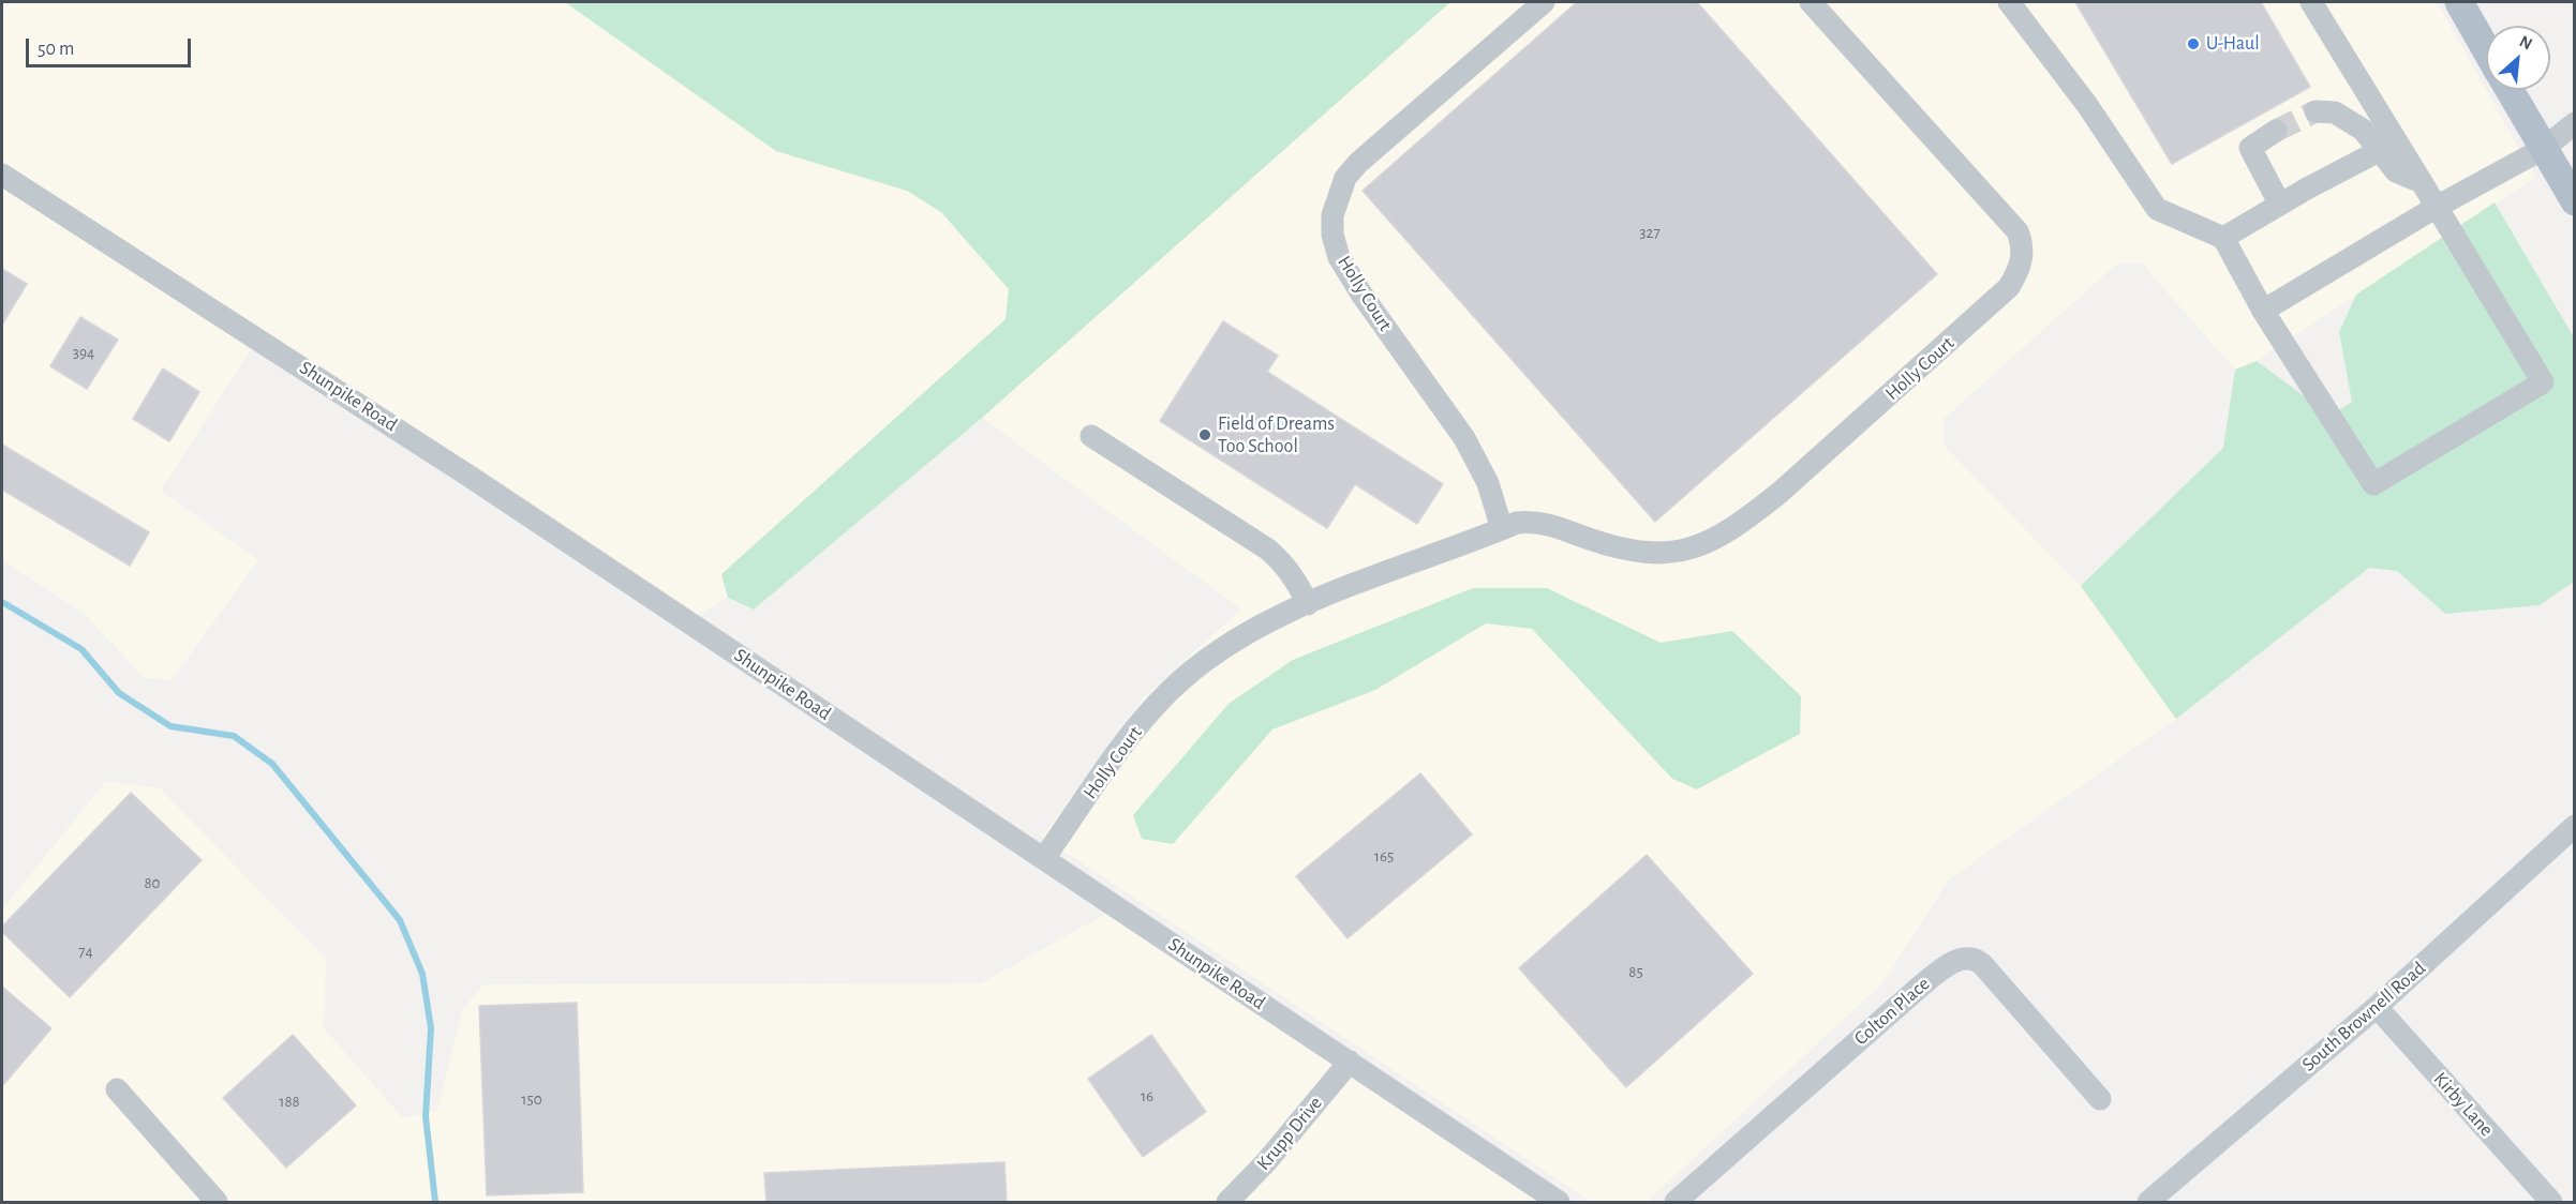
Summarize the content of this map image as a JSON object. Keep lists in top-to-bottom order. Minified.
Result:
{"streets":{"street":["Holly Court","Shunpike Road","Colton Place","South Brownell Road","Kirby Lane","Krupp Drive"]},"crossings":[["Holly Court","Shunpike Road"],["Shunpike Road","Krupp Drive"],["South Brownell Road","Kirby Lane"]],"places":["U-Haul","Field of Dreams Too School"],"house_numbers":["327","394","165","80","74","85","16","150","188"],"scale_bar":"50 m","north":"top right"}
